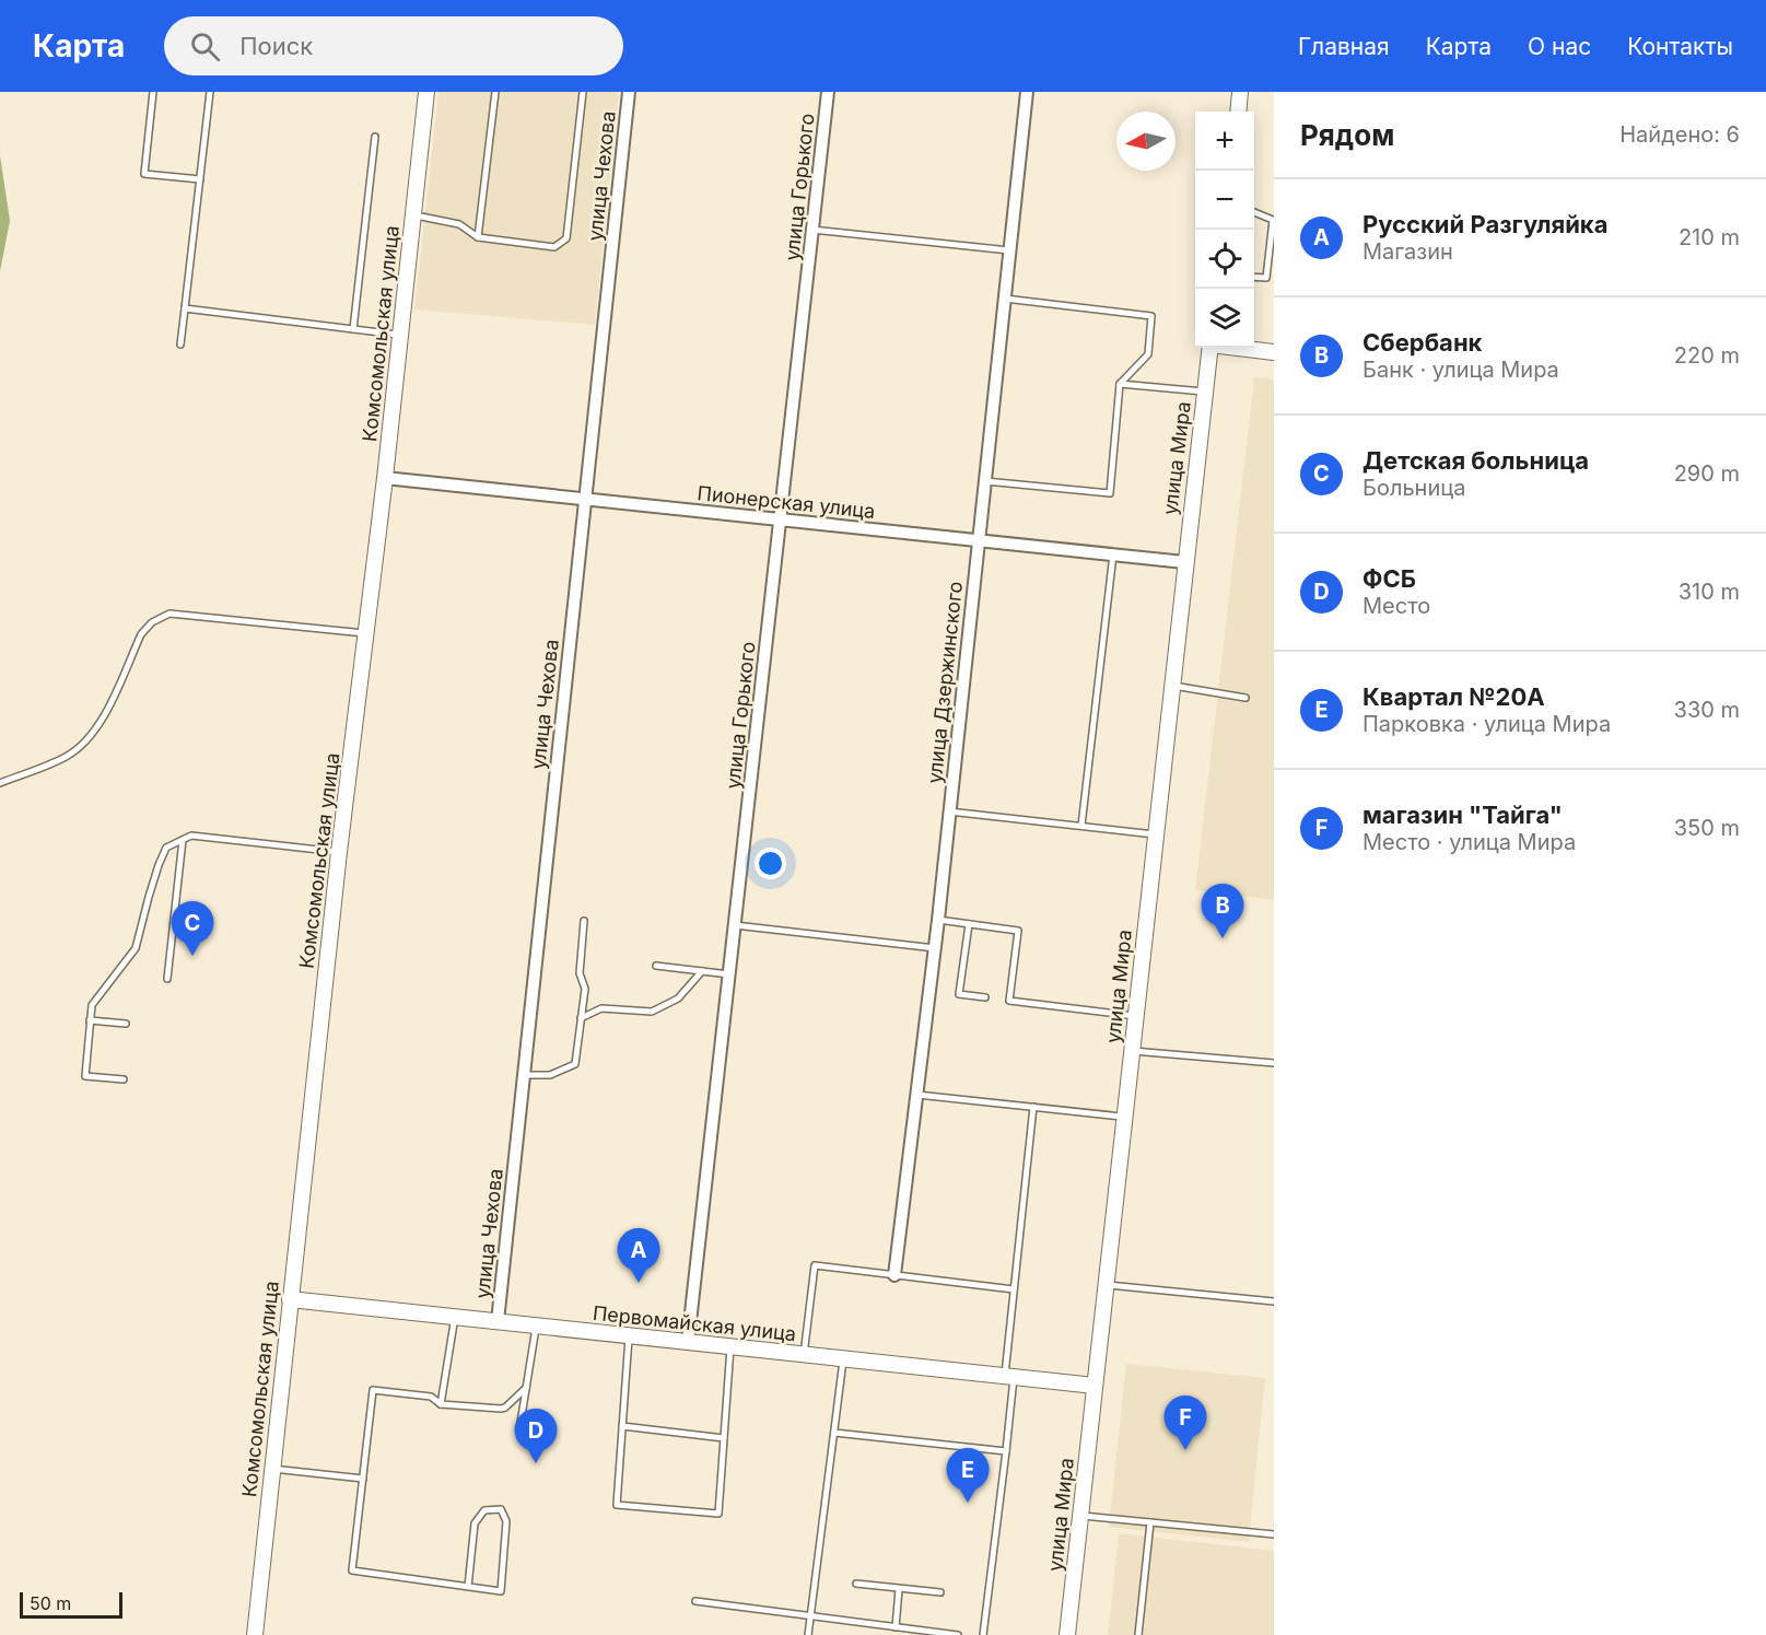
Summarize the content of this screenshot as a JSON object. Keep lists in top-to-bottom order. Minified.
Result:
{"streets":{"street":["улица Чехова","улица Горького","Комсомольская улица","улица Мира","Пионерская улица","улица Дзержинского","Первомайская улица"]},"crossings":[["улица Чехова","Пионерская улица"],["улица Чехова","Первомайская улица"],["улица Горького","Пионерская улица"],["улица Горького","Первомайская улица"],["Комсомольская улица","Пионерская улица"],["Комсомольская улица","Первомайская улица"],["улица Мира","Пионерская улица"],["улица Мира","Первомайская улица"],["Пионерская улица","улица Дзержинского"]],"scale_bar":"50 m","north":"left","page":{"header":"Карта","search":"Поиск","nav":["Главная","Карта","О нас","Контакты"],"heading":["Рядом","Найдено: 6"],"map_buttons":["+","−"],"list":[{"mark":"A","name":"Русский Разгуляйка","note":"Магазин","value":"210 m"},{"mark":"B","name":"Сбербанк","note":"Банк · улица Мира","value":"220 m"},{"mark":"C","name":"Детская больница","note":"Больница","value":"290 m"},{"mark":"D","name":"ФСБ","note":"Место","value":"310 m"},{"mark":"E","name":"Квартал №20А","note":"Парковка · улица Мира","value":"330 m"},{"mark":"F","name":"магазин \"Тайга\"","note":"Место · улица Мира","value":"350 m"}],"pins":["B","C","A","F","D","E"],"scale":"50 m"}}
